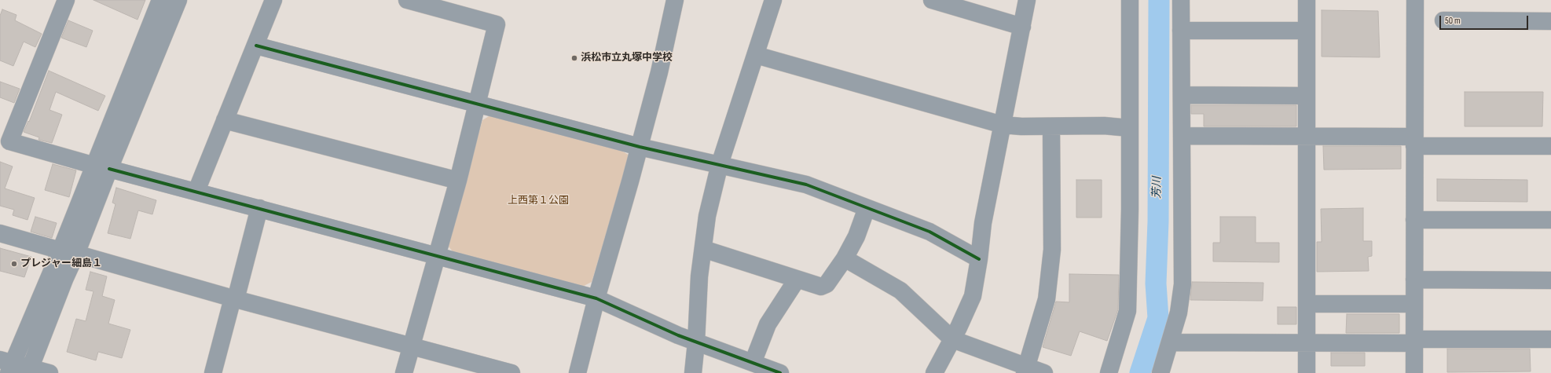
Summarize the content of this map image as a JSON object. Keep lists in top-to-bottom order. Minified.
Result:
{"water":["芳川"],"parks":["上西第１公園"],"places":["浜松市立丸塚中学校","プレジャー細島１"],"scale_bar":"50 m"}
